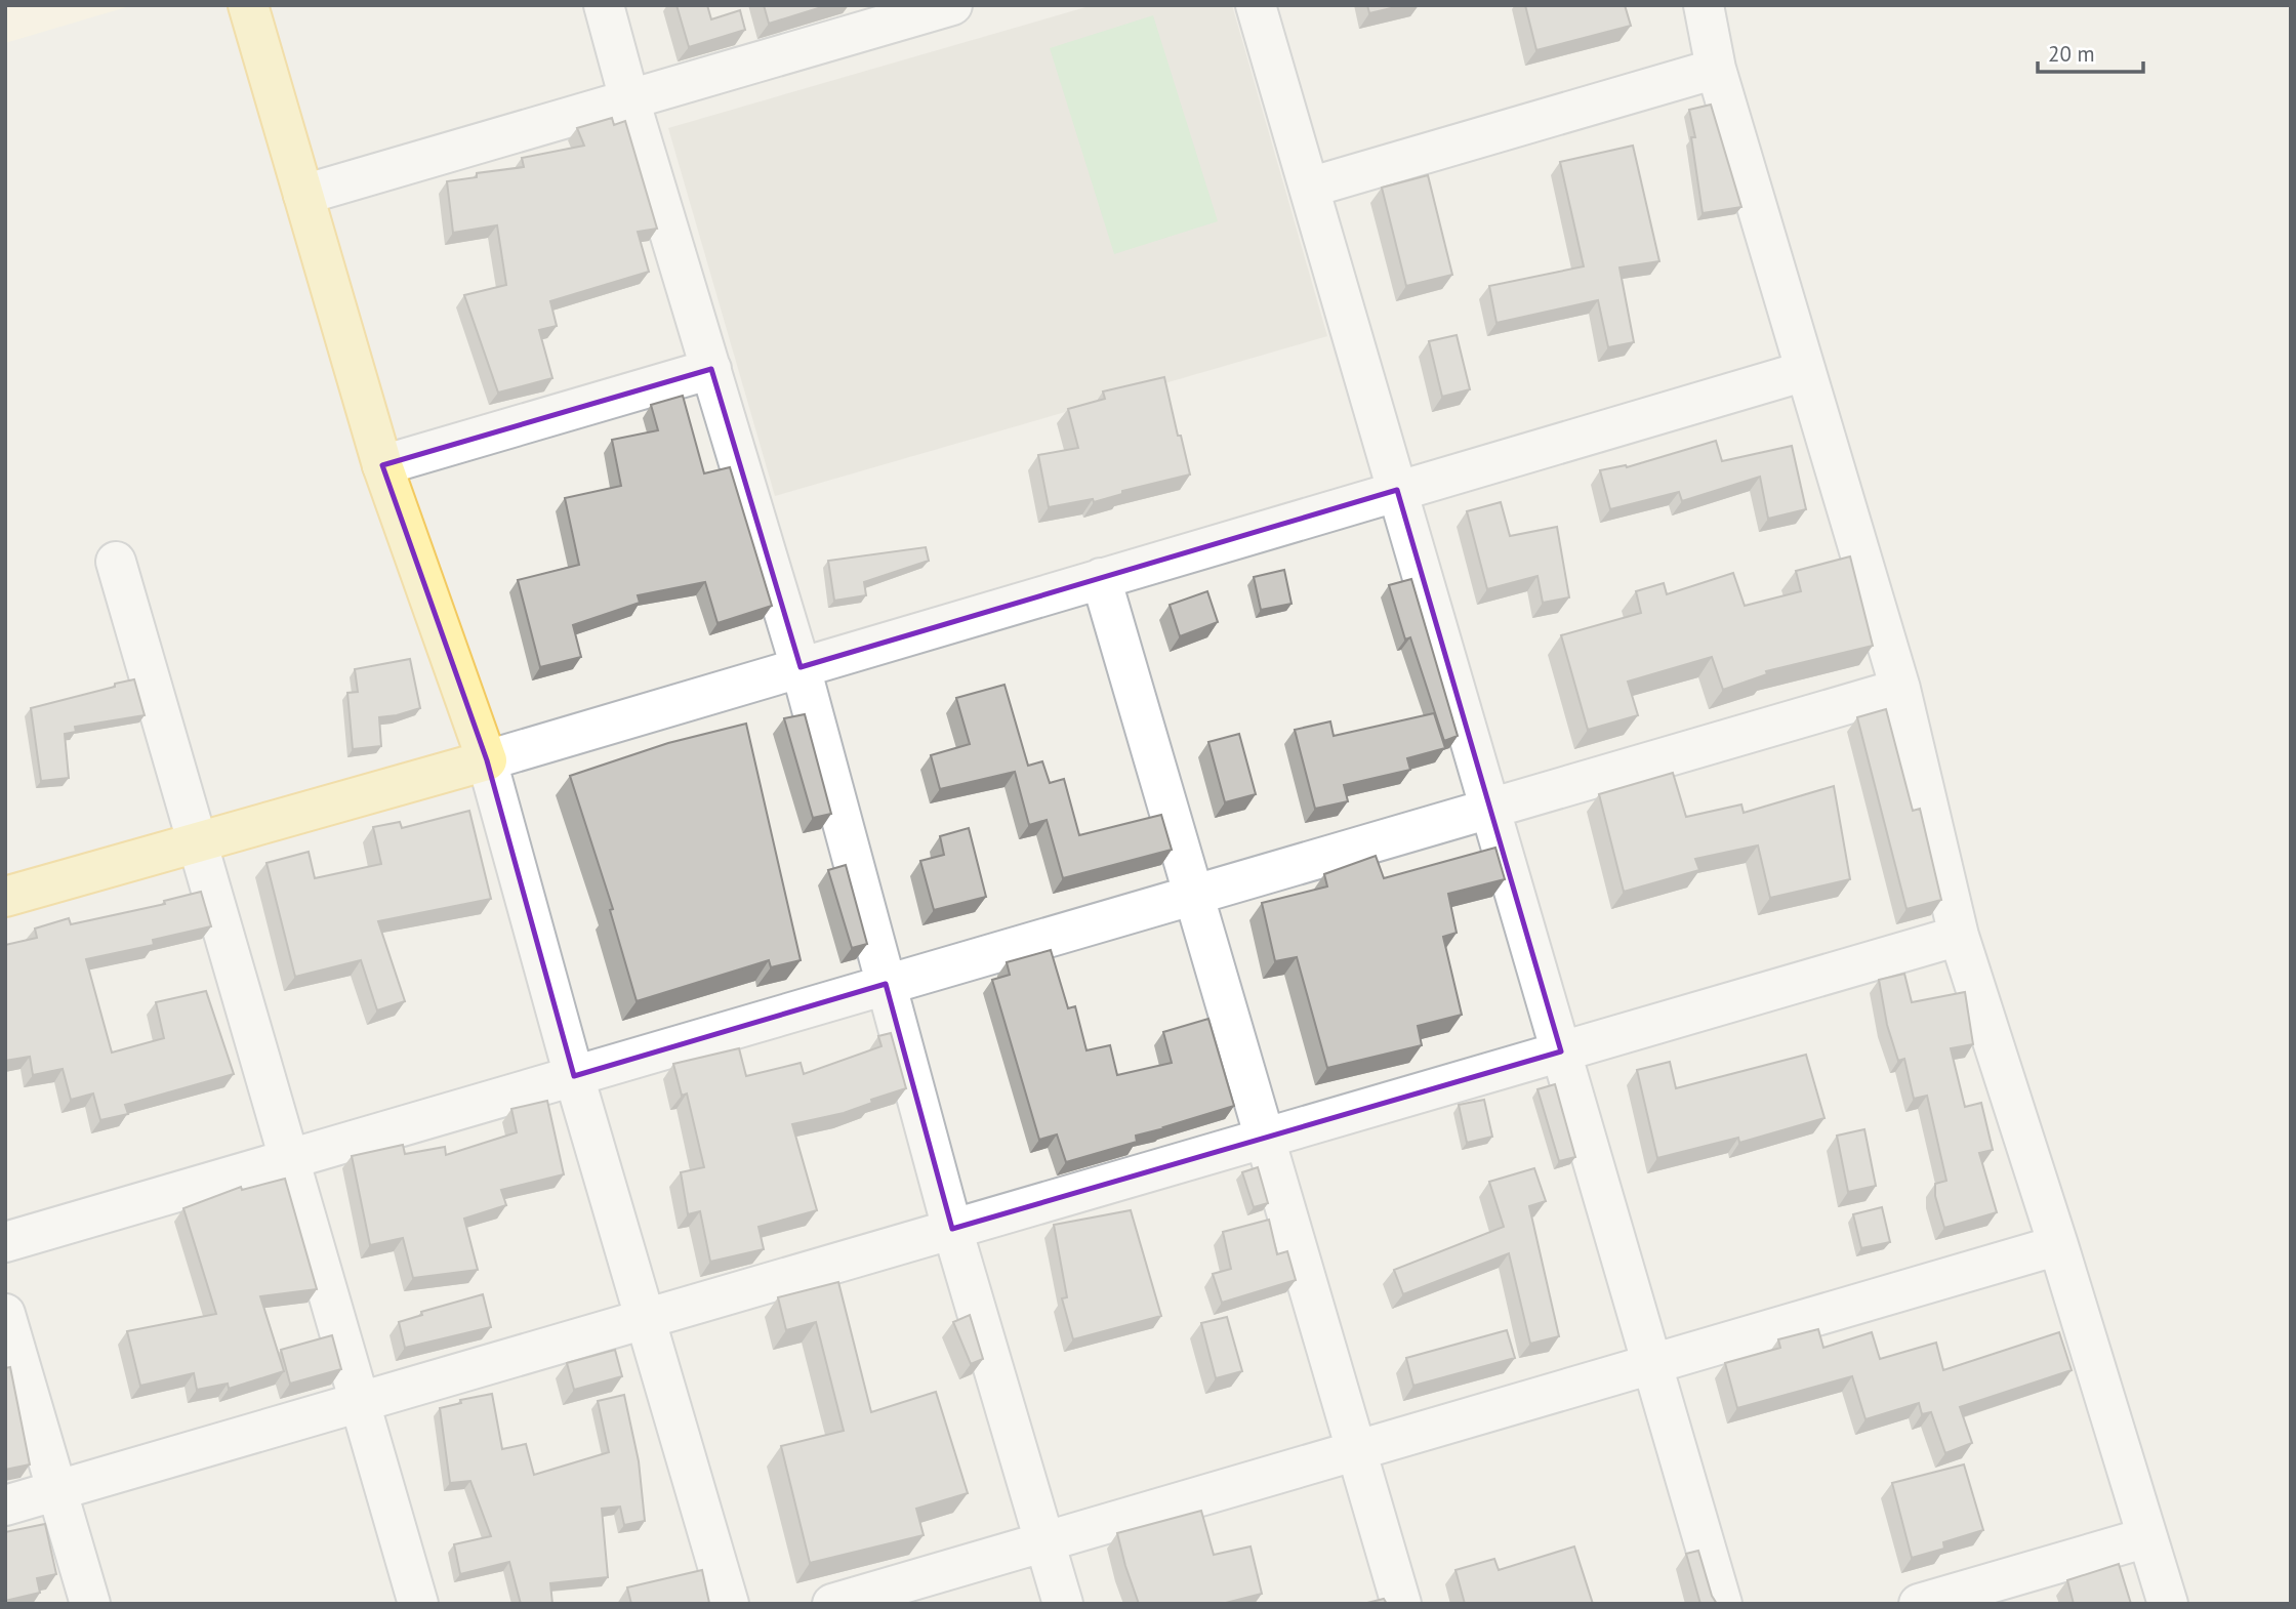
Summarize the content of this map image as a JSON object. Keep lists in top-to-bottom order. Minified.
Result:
{"scale_bar":"20 m"}
